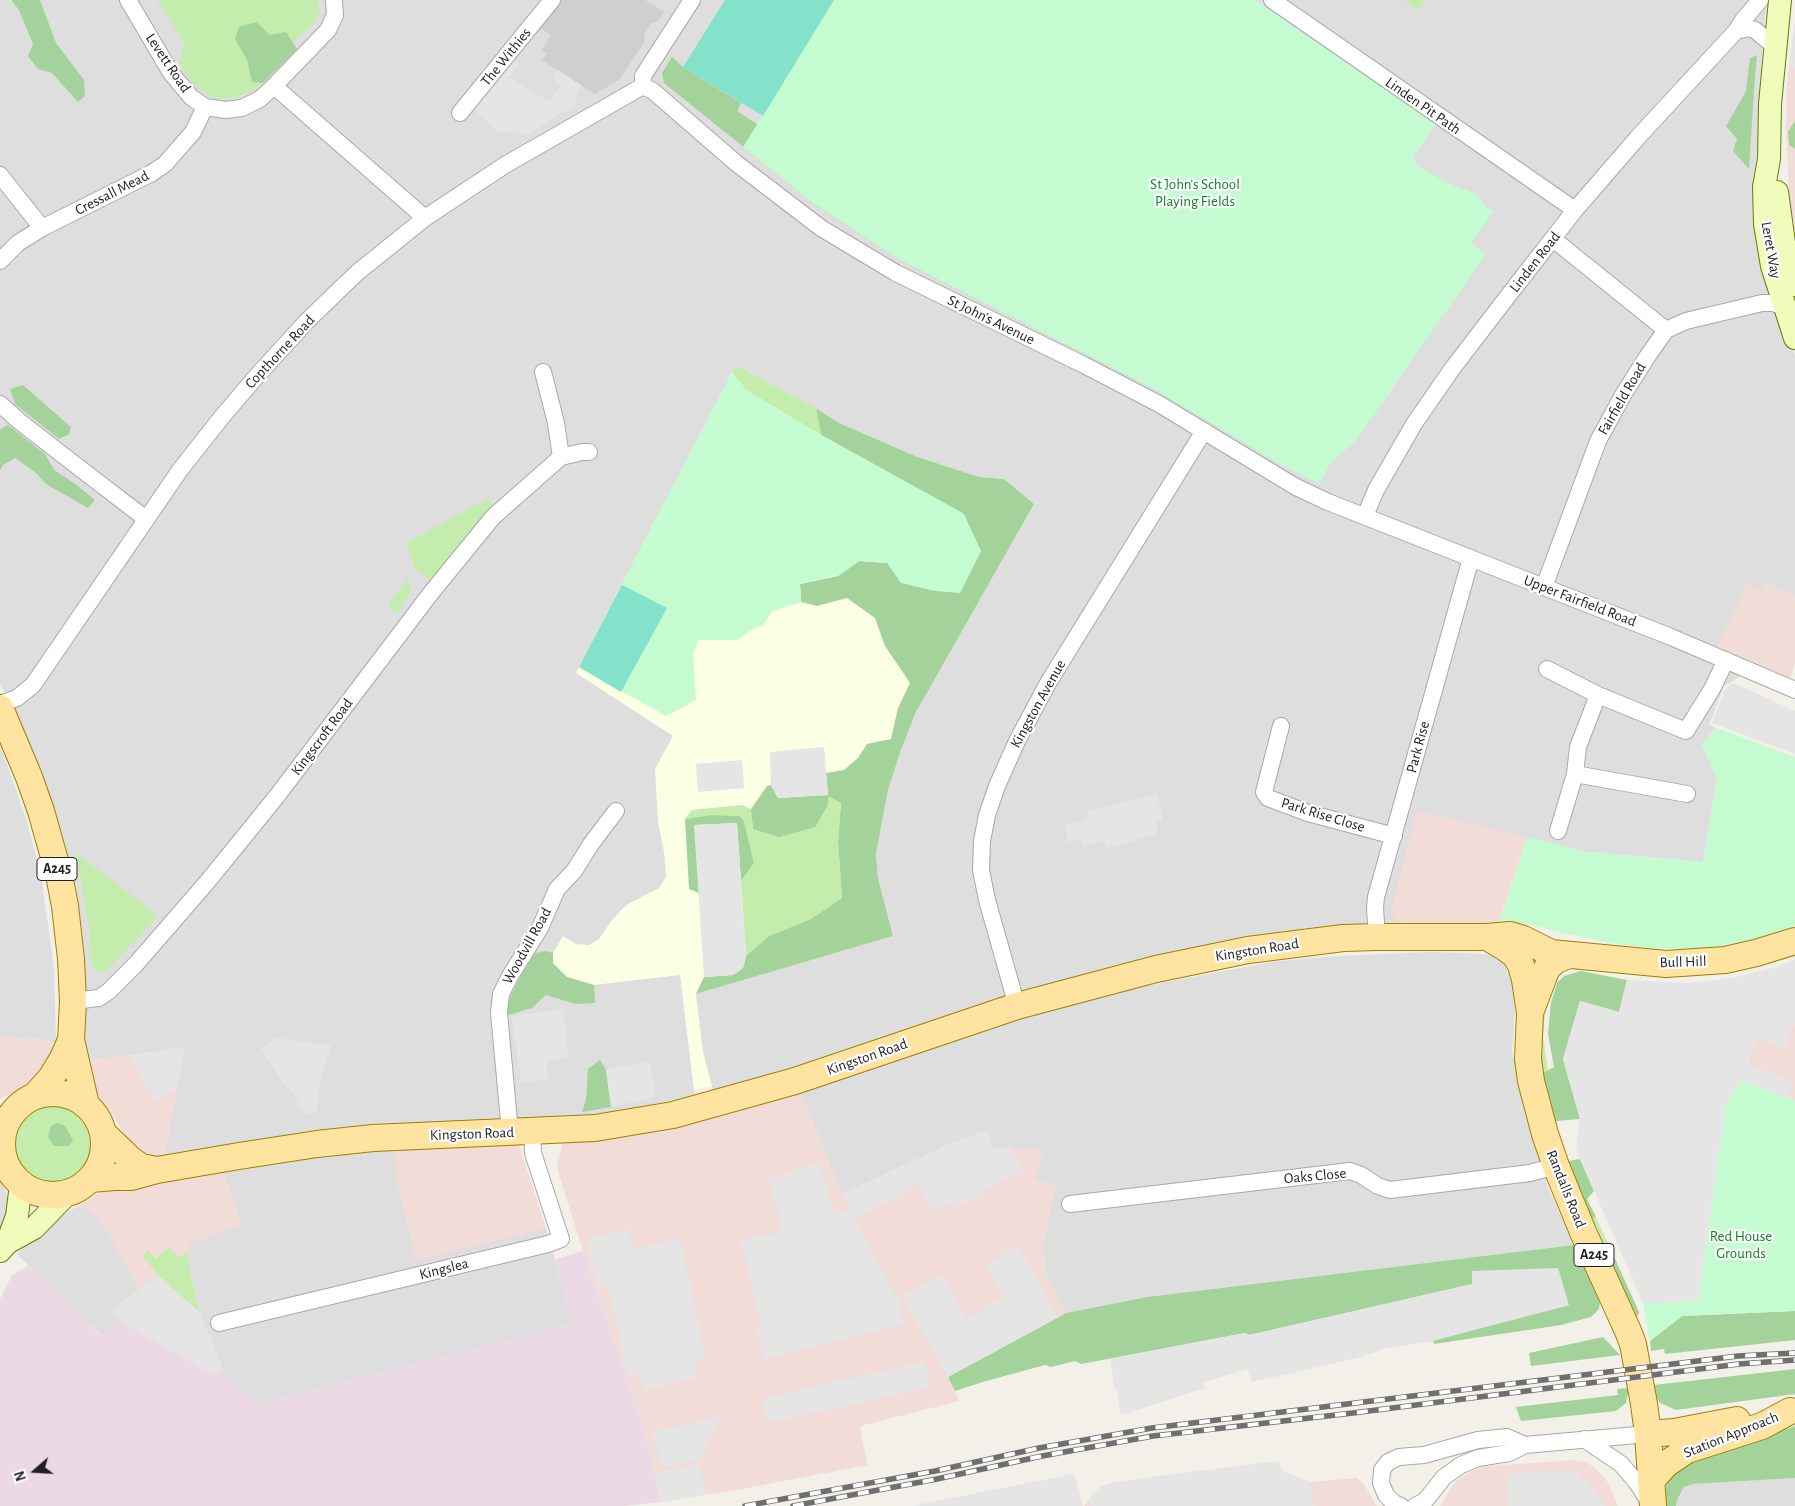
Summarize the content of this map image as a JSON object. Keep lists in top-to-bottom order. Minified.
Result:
{"streets":{"main road":["Leret Way","A245","Kingston Road","Bull Hill","Randalls Road","Station Approach"],"street":["The Withies","Levett Road","Linden Pit Path","Cressall Mead","Linden Road","St John's Avenue","Copthorne Road","Fairfield Road","Upper Fairfield Road","Kingston Avenue","Kingscroft Road","Park Rise","Park Rise Close","Woodvill Road","Oaks Close","Kingslea"]},"crossings":[["Levett Road","Cressall Mead"],["Linden Pit Path","Linden Road"],["Linden Road","St John's Avenue"],["Linden Road","Upper Fairfield Road"],["St John's Avenue","Copthorne Road"],["St John's Avenue","Upper Fairfield Road"],["St John's Avenue","Kingston Avenue"],["Fairfield Road","Upper Fairfield Road"],["Upper Fairfield Road","Park Rise"],["Kingston Avenue","Kingston Road"],["Kingscroft Road","A245"],["Park Rise","Park Rise Close"],["Park Rise","Kingston Road"],["A245","Kingston Road"],["Woodvill Road","Kingston Road"],["Woodvill Road","Kingslea"],["Kingston Road","Bull Hill"],["Kingston Road","Randalls Road"],["Kingston Road","Kingslea"],["Bull Hill","Randalls Road"],["Oaks Close","Randalls Road"],["Randalls Road","Station Approach"]],"parks":["St John's School Playing Fields","Red House Grounds"],"north":"left"}
